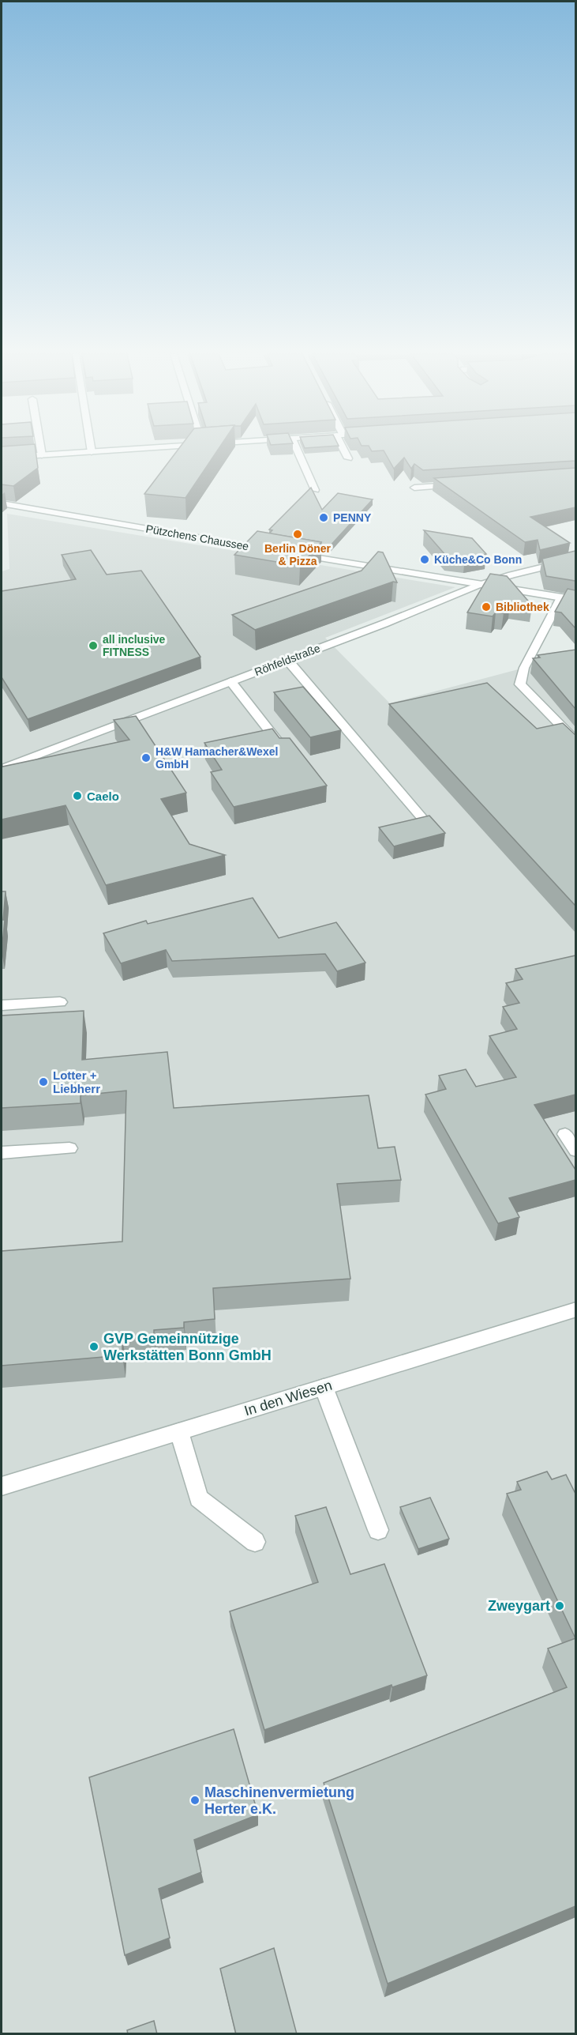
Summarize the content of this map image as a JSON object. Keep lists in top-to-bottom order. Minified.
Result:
{"streets":{"street":["Pützchens Chaussee","Röhfeldstraße","In den Wiesen"]},"places":["PENNY","Berlin Döner & Pizza","Küche&Co Bonn","Bibliothek","all inclusive FITNESS","H&W Hamacher&Wexel GmbH","Caelo","Lotter + Liebherr","GVP Gemeinnützige Werkstätten Bonn GmbH","Zweygart","Maschinenvermietung Herter e.K."]}
